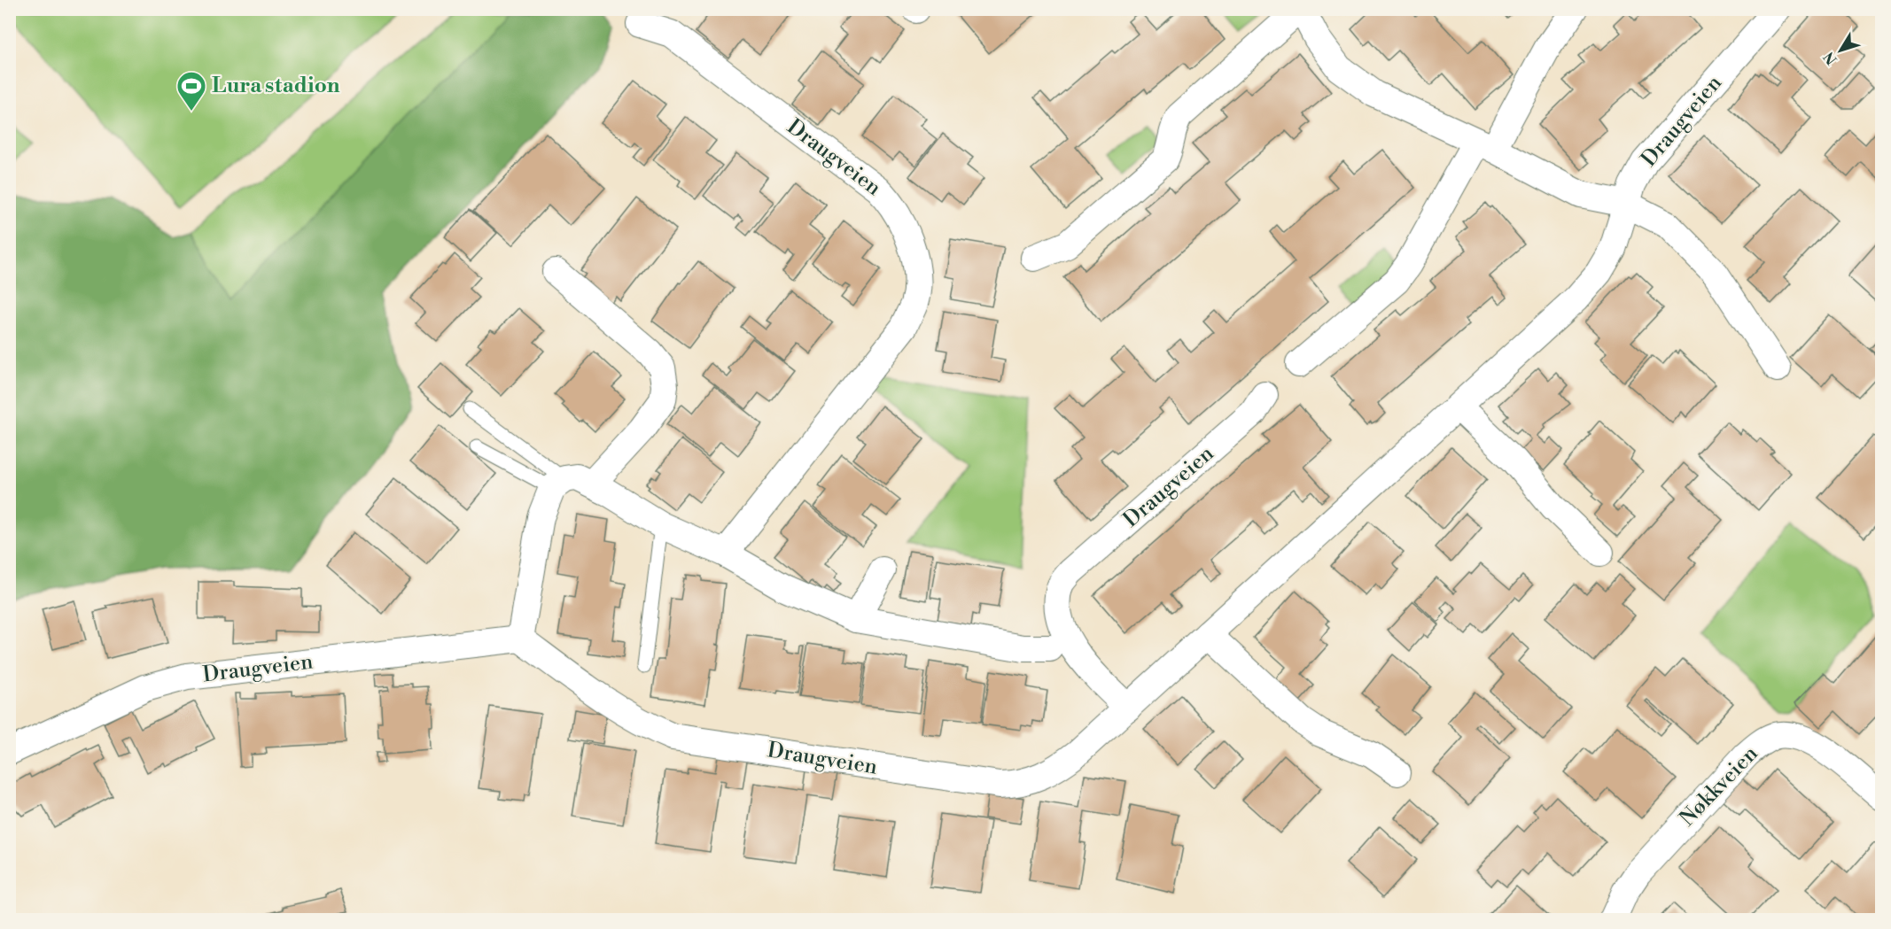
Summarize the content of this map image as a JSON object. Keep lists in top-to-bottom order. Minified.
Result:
{"streets":{"street":["Draugveien","Nøkkveien"]},"places":{"sports":["Lura stadion"]},"north":"bottom left"}
